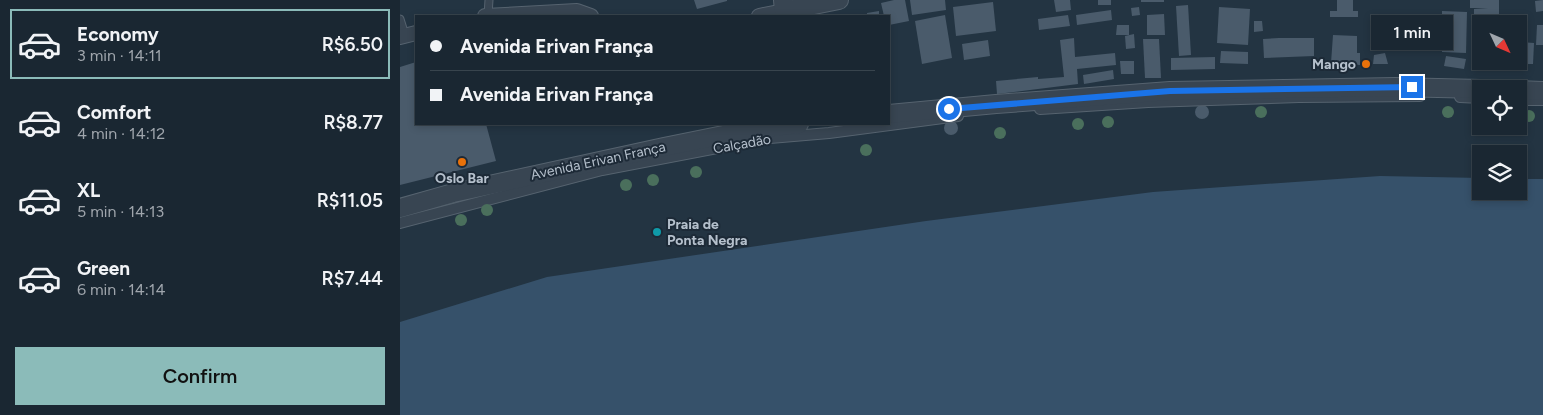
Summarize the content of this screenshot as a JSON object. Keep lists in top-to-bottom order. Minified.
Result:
{"streets":{"street":["Calçadão","Avenida Erivan França"]},"places":["Mango","Oslo Bar","Praia de Ponta Negra"],"north":"bottom right","page":{"list":[{"name":"Economy","note":"3 min · 14:11","value":"R$6.50"},{"name":"Comfort","note":"4 min · 14:12","value":"R$8.77"},{"name":"XL","note":"5 min · 14:13","value":"R$11.05"},{"name":"Green","note":"6 min · 14:14","value":"R$7.44"}],"bubble":"1 min","banner":["Avenida Erivan França","Avenida Erivan França"],"buttons":"Confirm"}}
